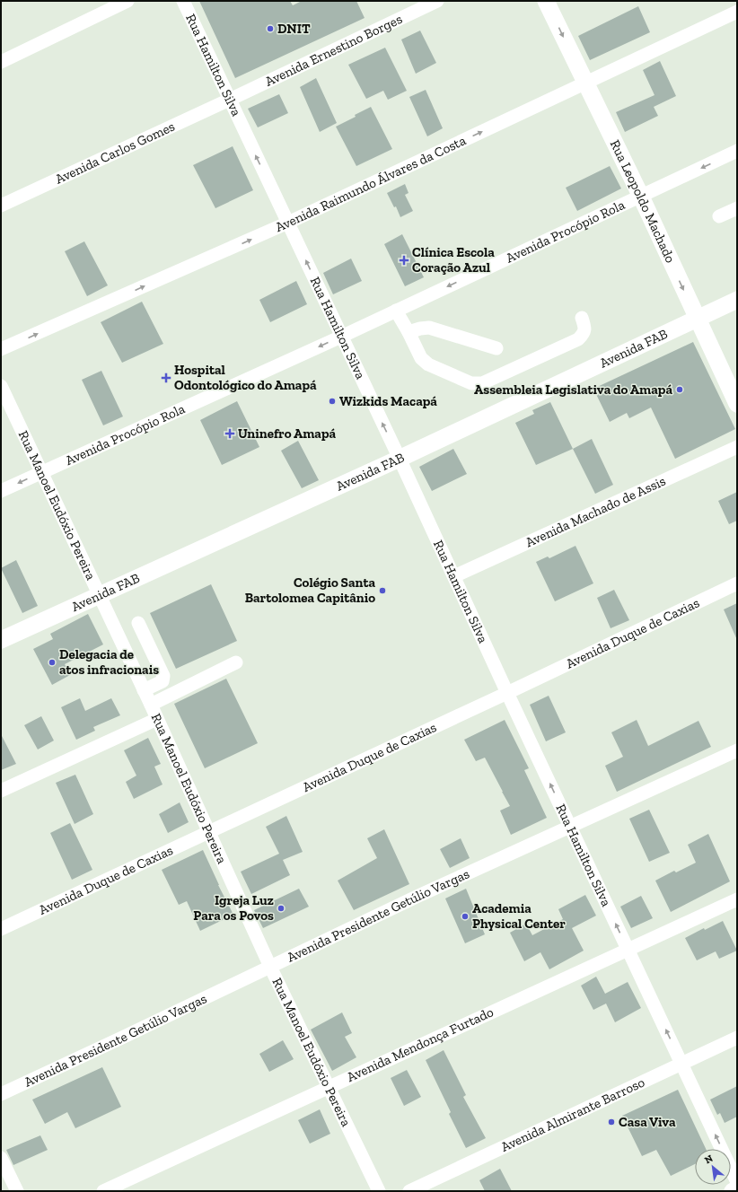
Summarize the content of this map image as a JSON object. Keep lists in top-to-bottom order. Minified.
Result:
{"streets":{"main road":["Rua Leopoldo Machado","Avenida FAB"],"street":["Avenida Ernestino Borges","Rua Hamilton Silva","Avenida Carlos Gomes","Avenida Raimundo Álvares da Costa","Avenida Procópio Rola","Rua Manoel Eudóxio Pereira","Avenida Machado de Assis","Avenida Duque de Caxias","Avenida Presidente Getúlio Vargas","Avenida Mendonça Furtado","Avenida Almirante Barroso"]},"crossings":[["Avenida Ernestino Borges","Rua Hamilton Silva"],["Avenida Ernestino Borges","Avenida Carlos Gomes"],["Rua Hamilton Silva","Avenida Carlos Gomes"],["Rua Hamilton Silva","Avenida Raimundo Álvares da Costa"],["Rua Hamilton Silva","Avenida Procópio Rola"],["Rua Hamilton Silva","Avenida FAB"],["Rua Hamilton Silva","Avenida Machado de Assis"],["Rua Hamilton Silva","Avenida Duque de Caxias"],["Rua Hamilton Silva","Avenida Presidente Getúlio Vargas"],["Rua Hamilton Silva","Avenida Mendonça Furtado"],["Rua Hamilton Silva","Avenida Almirante Barroso"],["Avenida Raimundo Álvares da Costa","Rua Leopoldo Machado"],["Rua Leopoldo Machado","Avenida Procópio Rola"],["Rua Leopoldo Machado","Avenida FAB"],["Avenida Procópio Rola","Rua Manoel Eudóxio Pereira"],["Avenida FAB","Rua Manoel Eudóxio Pereira"],["Rua Manoel Eudóxio Pereira","Avenida Duque de Caxias"],["Rua Manoel Eudóxio Pereira","Avenida Presidente Getúlio Vargas"],["Rua Manoel Eudóxio Pereira","Avenida Mendonça Furtado"]],"one_way":["Rua Hamilton Silva","Avenida Raimundo Álvares da Costa","Rua Leopoldo Machado","Avenida Procópio Rola"],"places":{"other":["DNIT","Assembleia Legislativa do Amapá","Wizkids Macapá","Colégio Santa Bartolomea Capitânio","Delegacia de atos infracionais","Igreja Luz Para os Povos","Academia Physical Center","Casa Viva"],"health":["Clínica Escola Coração Azul","Hospital Odontológico do Amapá","Uninefro Amapá"]},"north":"top left"}
